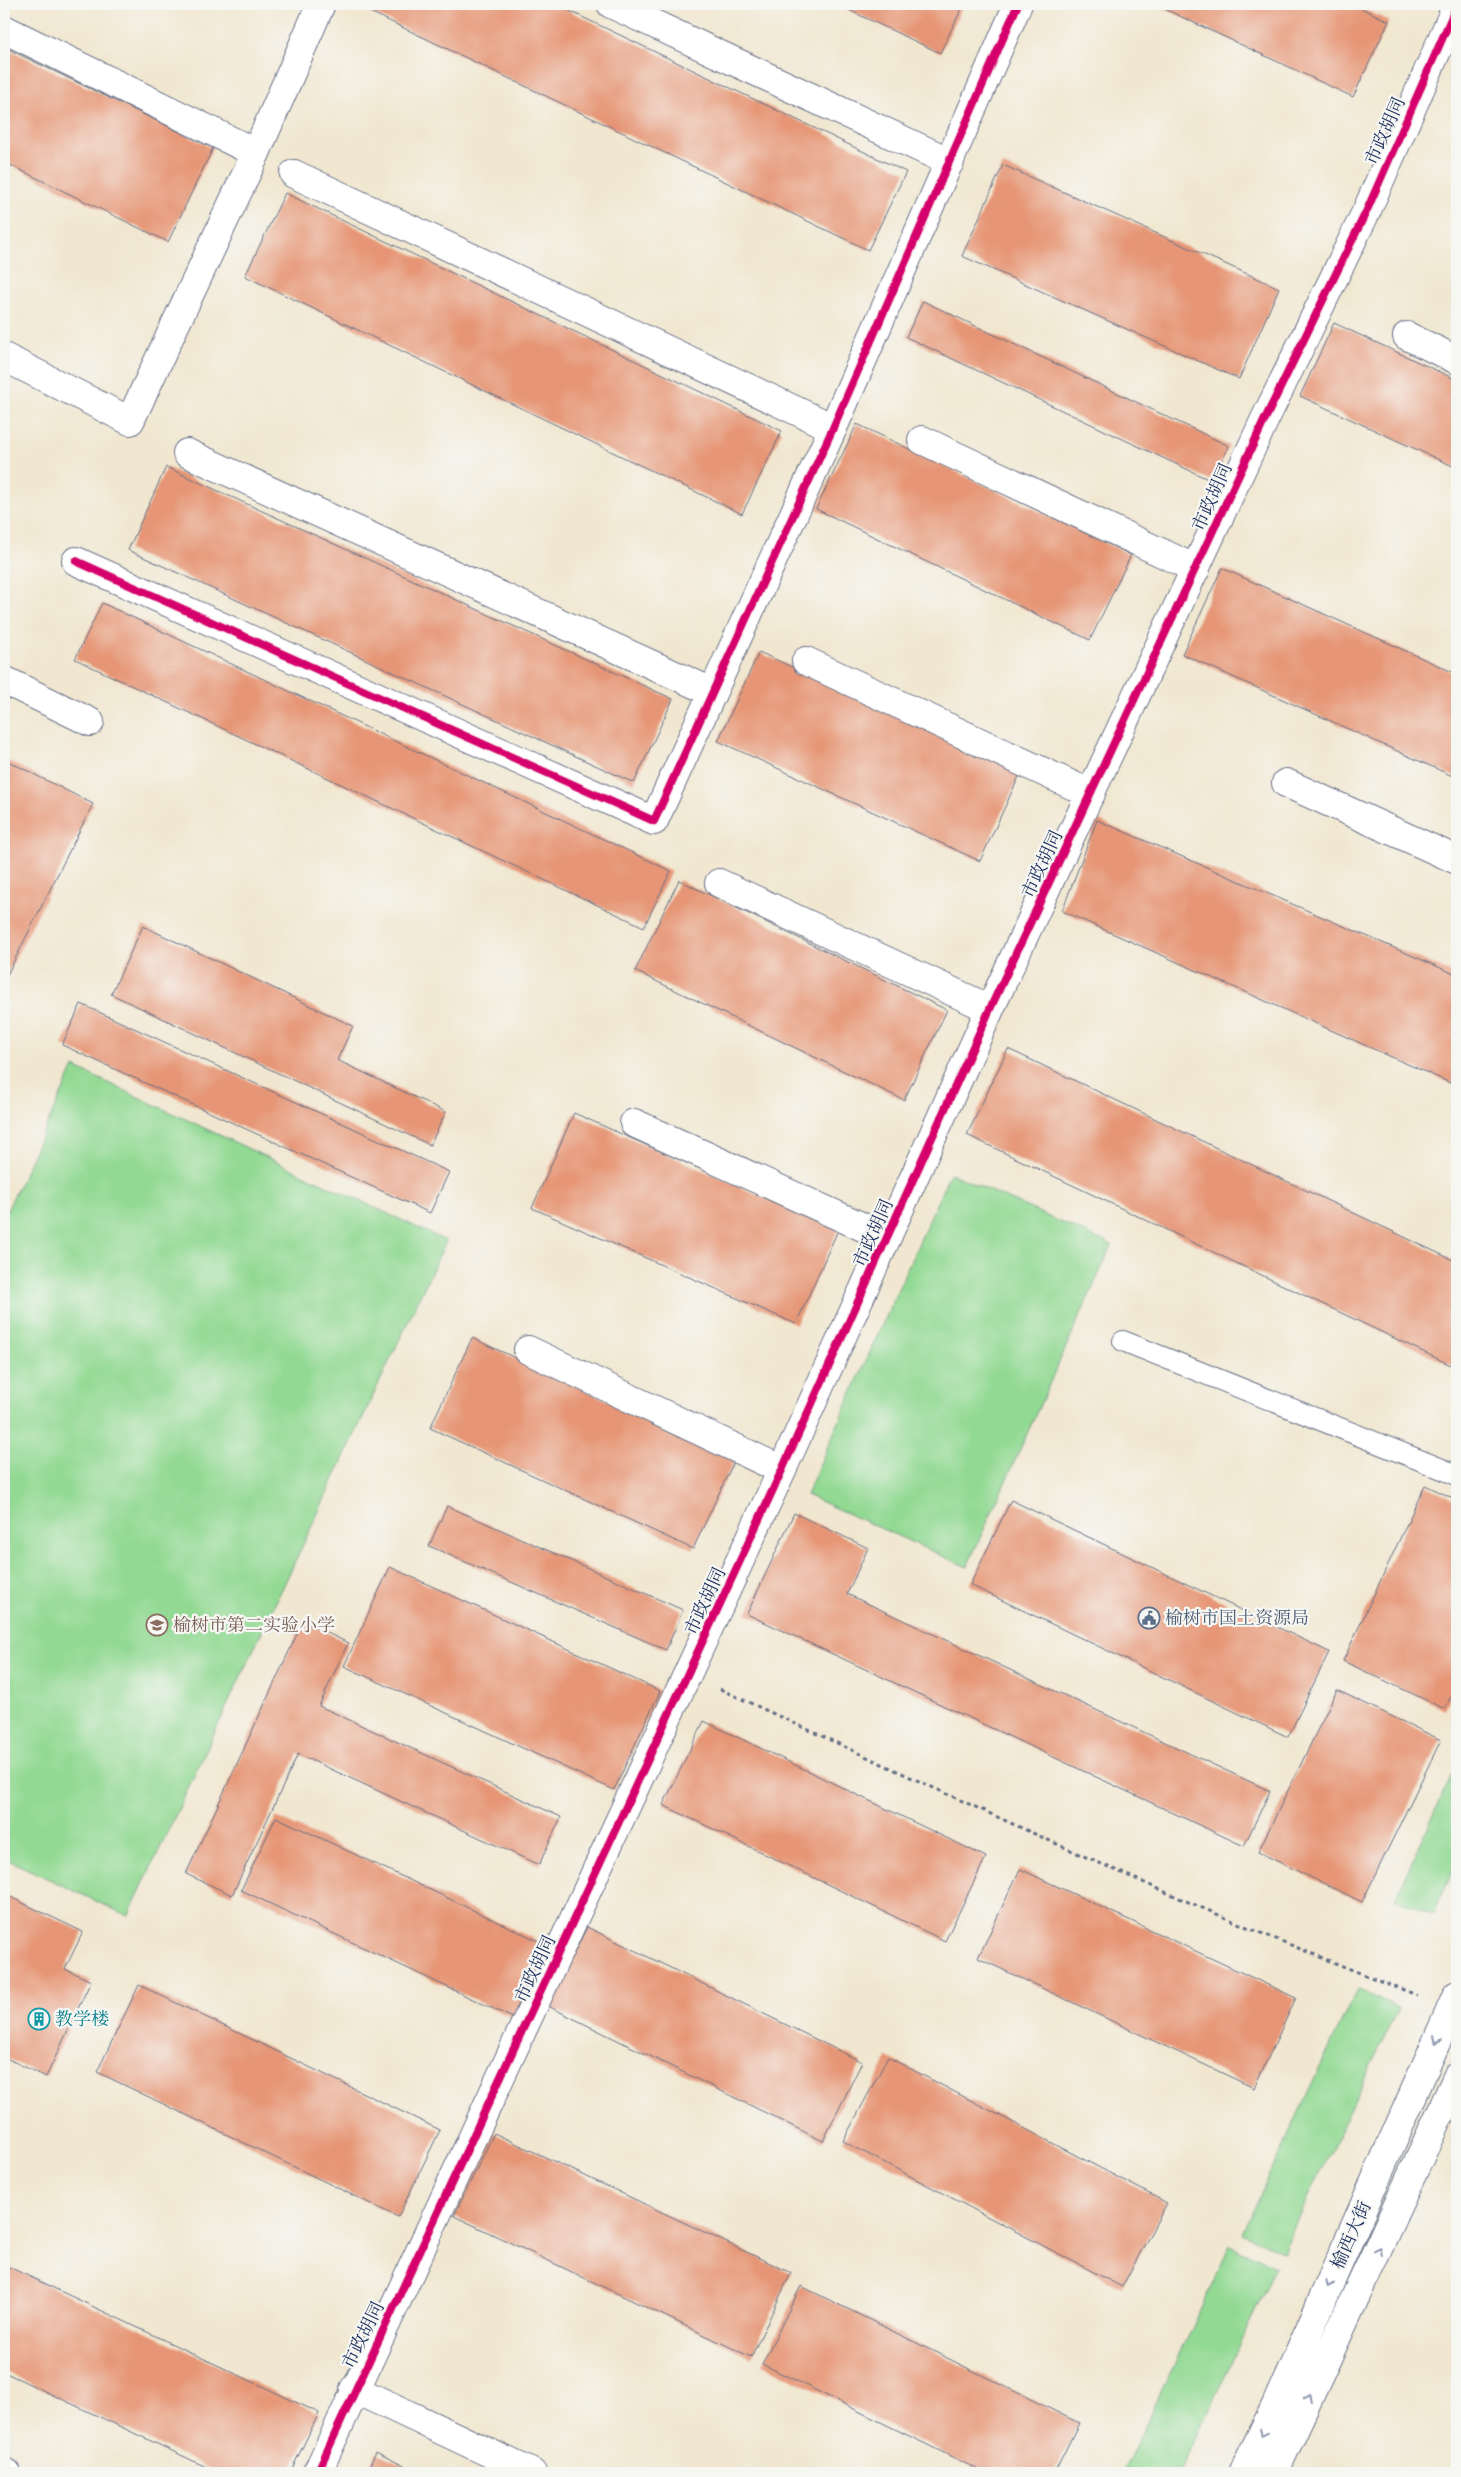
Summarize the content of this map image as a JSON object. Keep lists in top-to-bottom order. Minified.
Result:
{"streets":{"street":["市政胡同","榆西大街"]},"places":{"public building":["榆树市国土资源局"],"school or university":["榆树市第二实验小学"],"building":["教学楼"]}}
